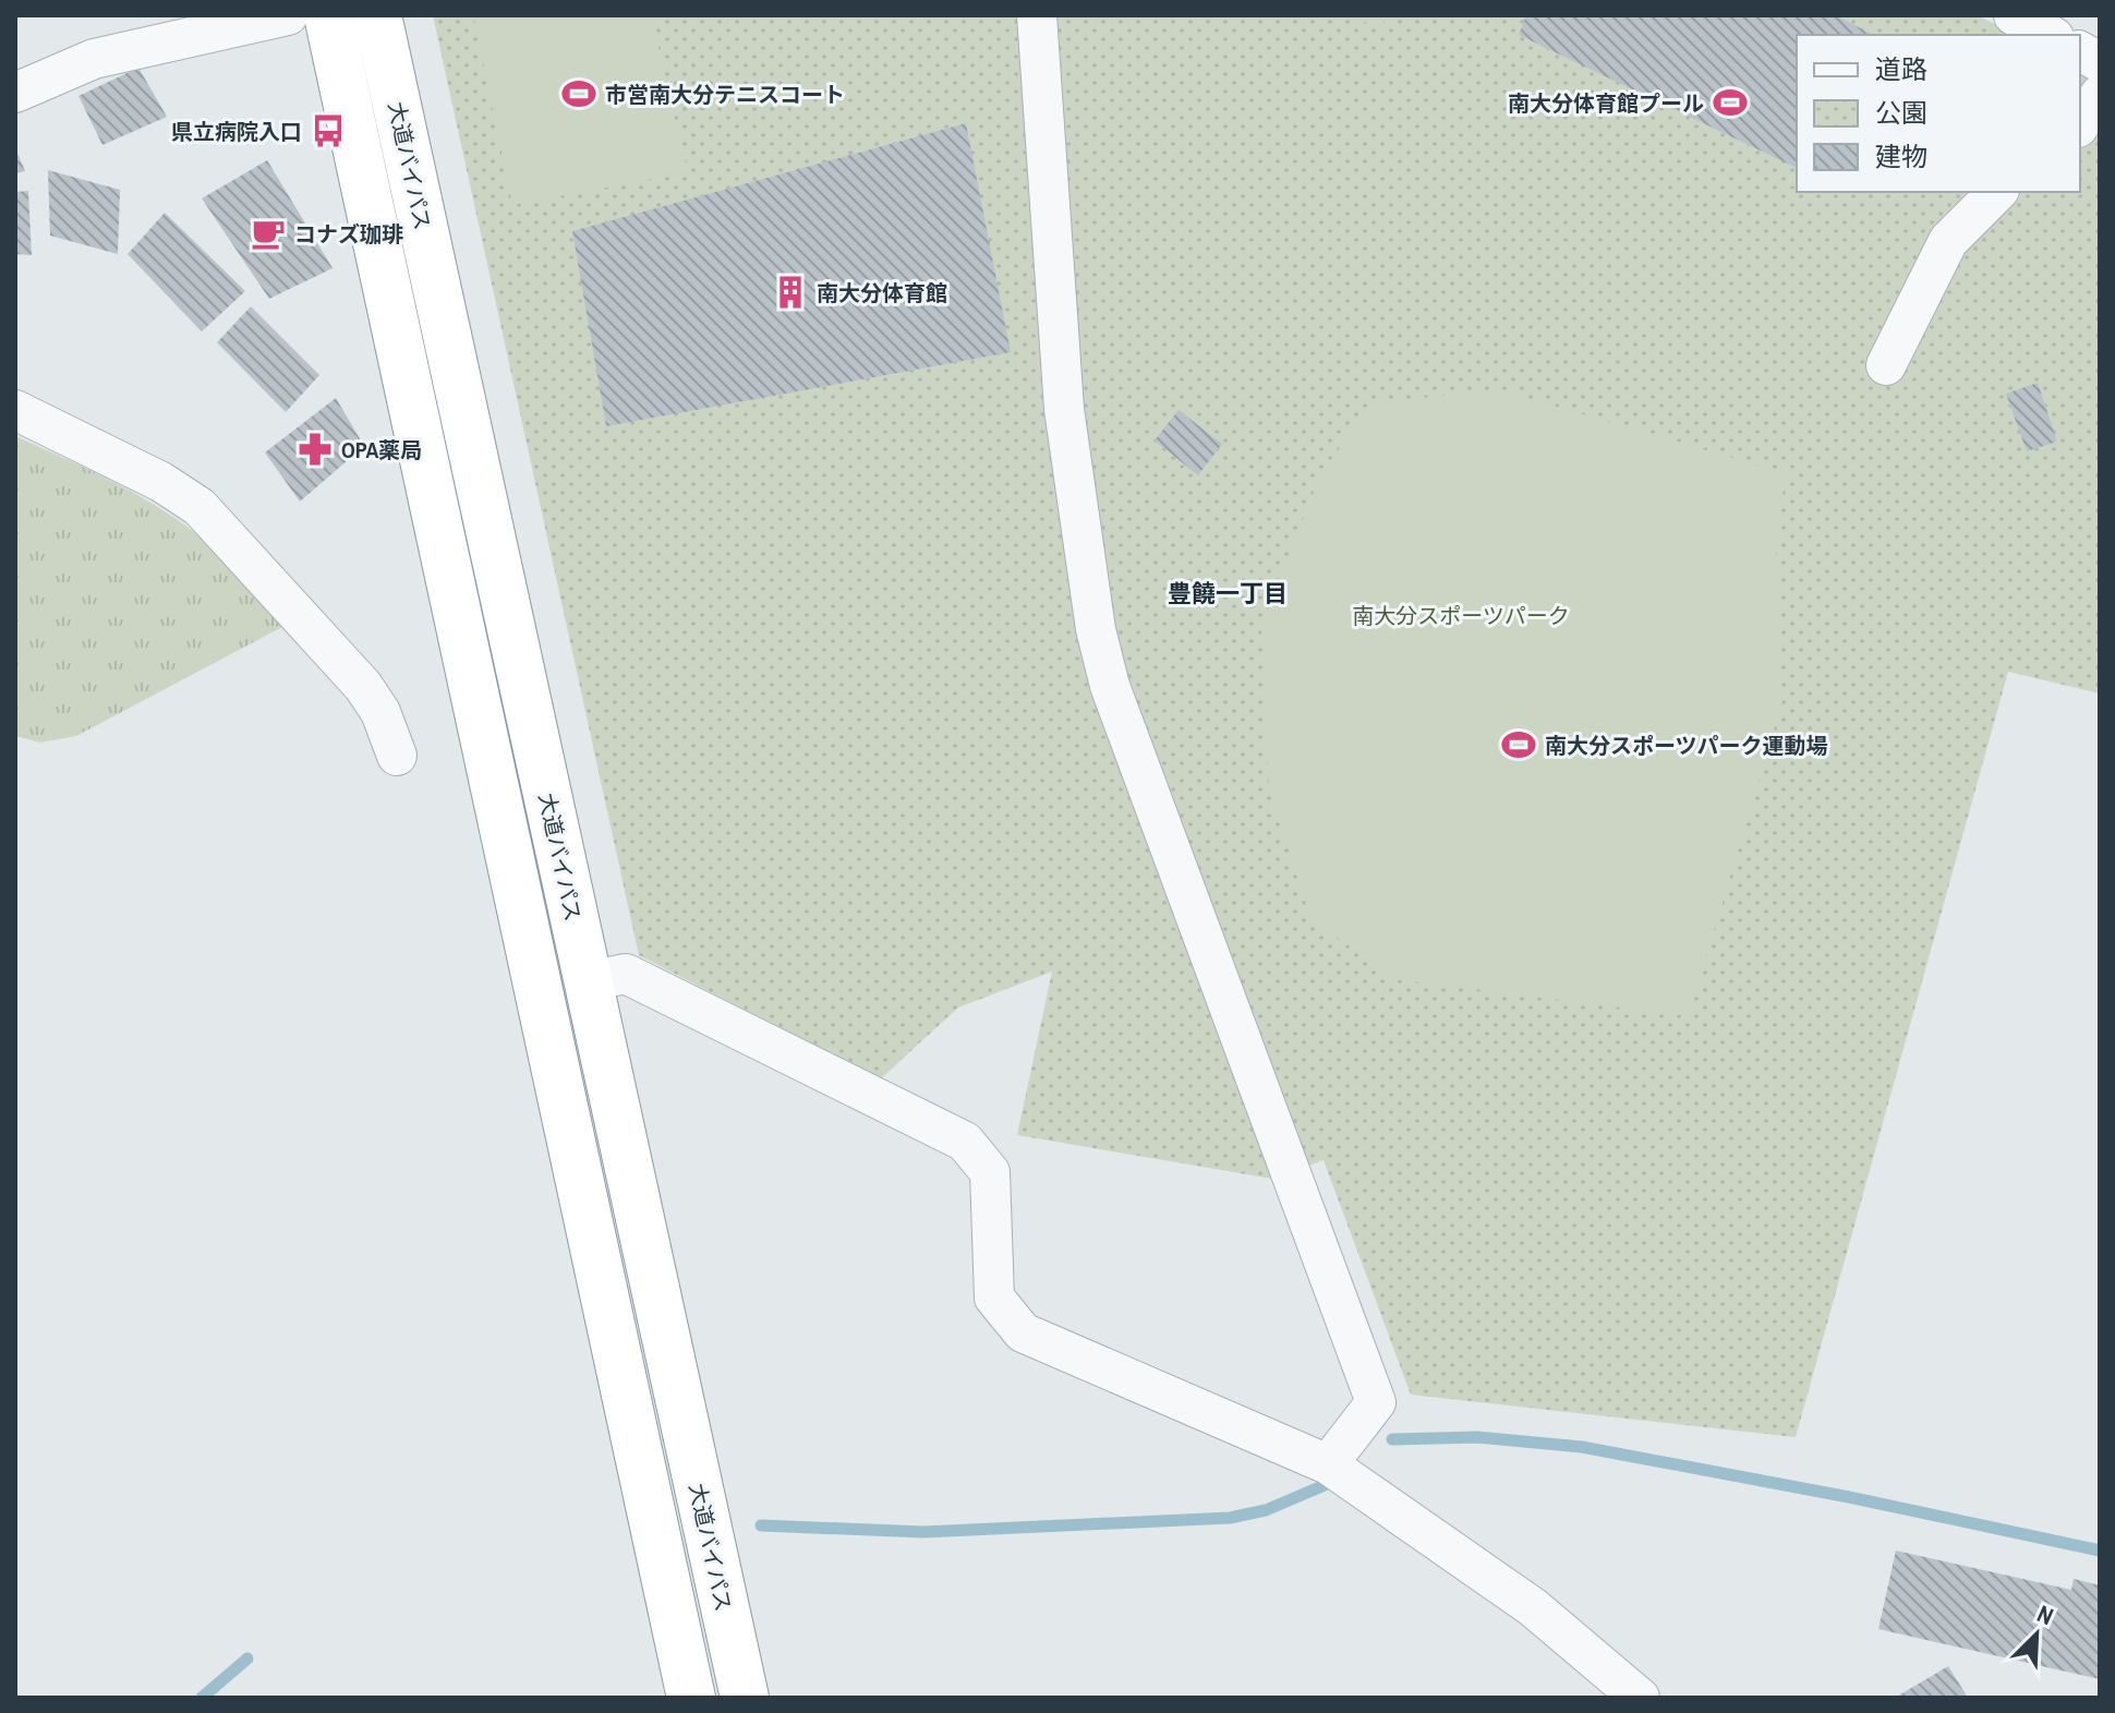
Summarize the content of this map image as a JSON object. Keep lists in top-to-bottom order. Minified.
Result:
{"streets":{"highway":["大道バイパス"]},"districts":["豊饒一丁目"],"parks":["南大分スポーツパーク"],"places":{"sports":["市営南大分テニスコート","南大分体育館プール","南大分スポーツパーク運動場"],"bus stop":["県立病院入口"],"cafe":["コナズ珈琲"],"building":["南大分体育館"],"pharmacy":["OPA薬局"]},"legend":["道路","公園","建物"],"north":"top right"}
